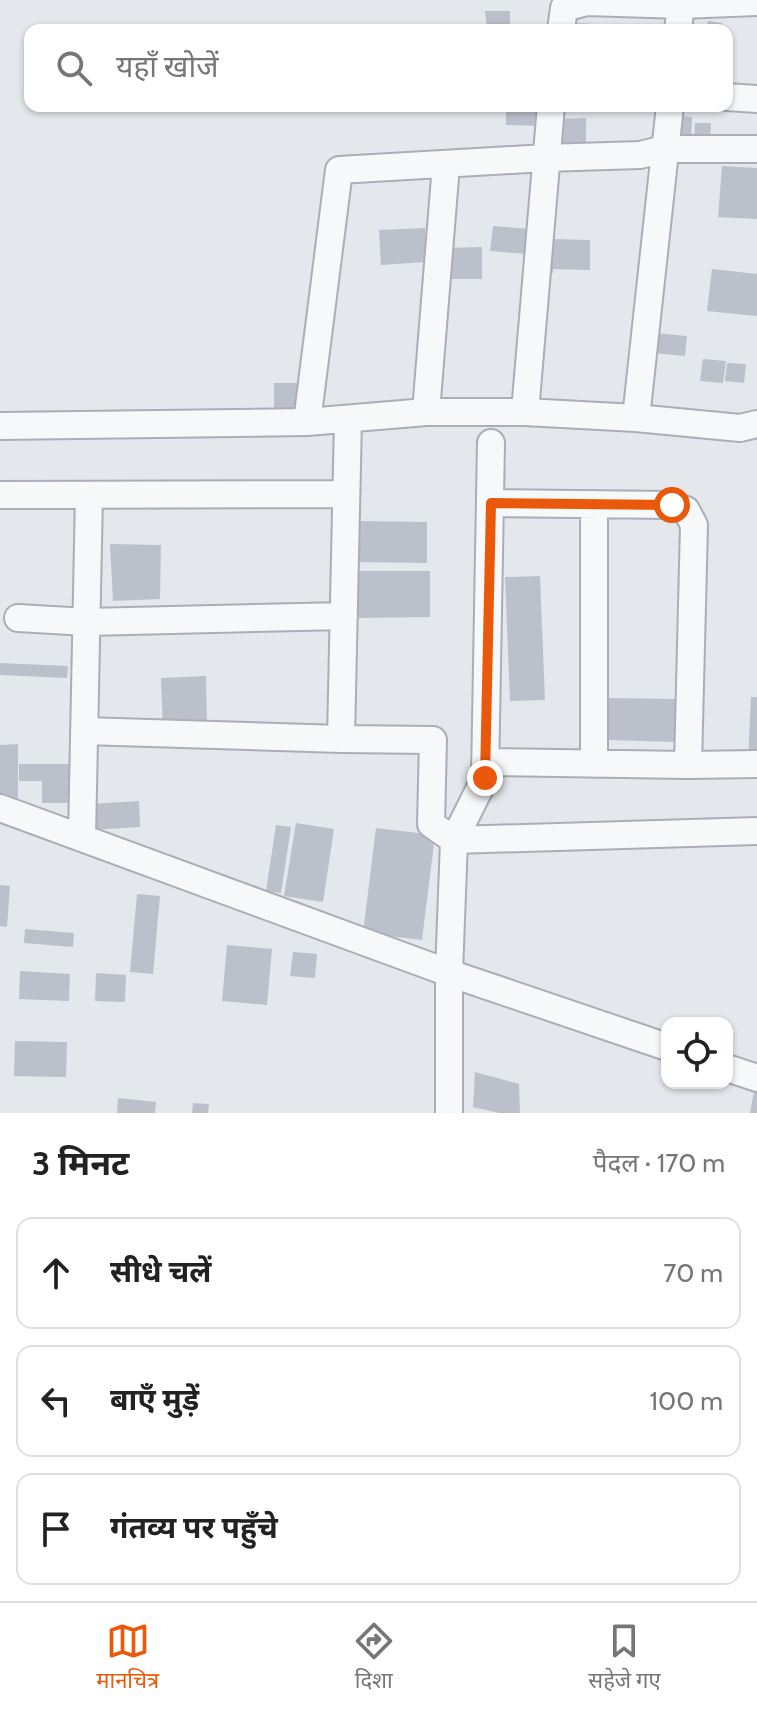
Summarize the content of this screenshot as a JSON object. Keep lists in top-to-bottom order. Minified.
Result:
{"page":{"search":"यहाँ खोजें","heading":["3 मिनट","पैदल · 170 m"],"list":[["सीधे चलें","70 m"],["बाएँ मुड़ें","100 m"],"गंतव्य पर पहुँचे"],"nav":["मानचित्र","दिशा","सहेजे गए"]}}
